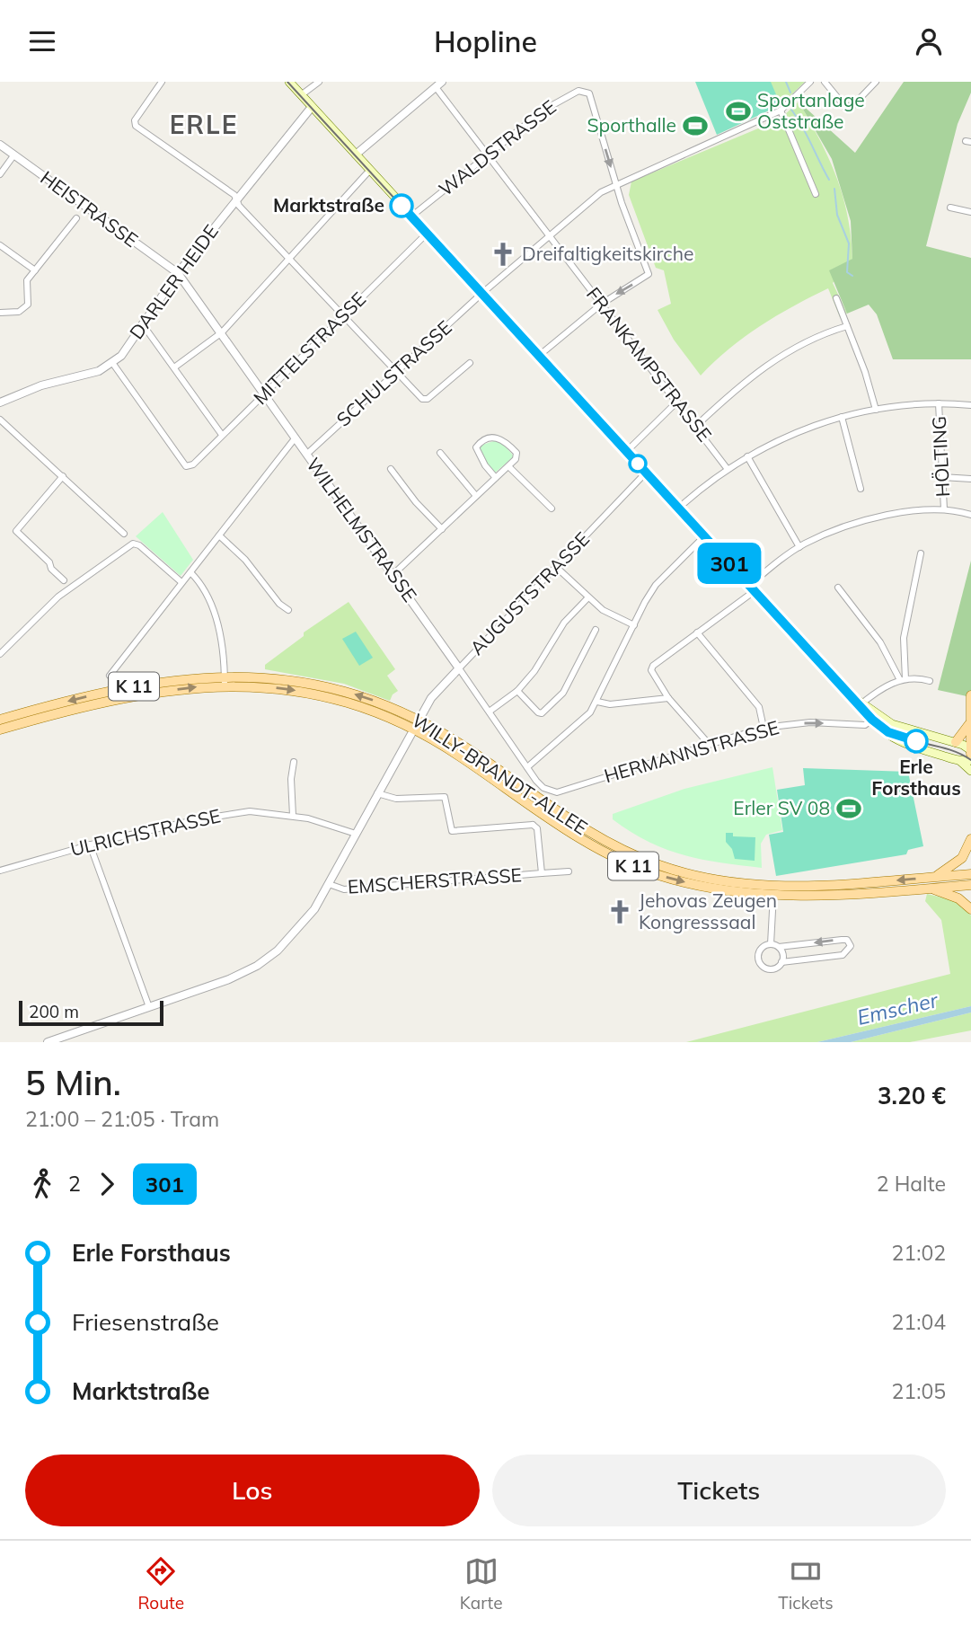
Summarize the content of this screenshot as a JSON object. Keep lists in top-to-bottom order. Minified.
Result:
{"streets":{"main road":["K 11","WILLY-BRANDT-ALLEE"],"street":["WALDSTRASSE","HEISTRASSE","DARLER HEIDE","MITTELSTRASSE","FRANKAMPSTRASSE","SCHULSTRASSE","HÖLTING","WILHELMSTRASSE","AUGUSTSTRASSE","HERMANNSTRASSE","ULRICHSTRASSE","EMSCHERSTRASSE"]},"crossings":[["WALDSTRASSE","FRANKAMPSTRASSE"],["WALDSTRASSE","SCHULSTRASSE"],["HEISTRASSE","DARLER HEIDE"],["HEISTRASSE","WILHELMSTRASSE"],["DARLER HEIDE","MITTELSTRASSE"],["DARLER HEIDE","WILHELMSTRASSE"],["MITTELSTRASSE","WILHELMSTRASSE"],["FRANKAMPSTRASSE","SCHULSTRASSE"],["SCHULSTRASSE","WILHELMSTRASSE"],["WILHELMSTRASSE","AUGUSTSTRASSE"],["WILHELMSTRASSE","HERMANNSTRASSE"],["AUGUSTSTRASSE","WILLY-BRANDT-ALLEE"],["AUGUSTSTRASSE","EMSCHERSTRASSE"],["WILLY-BRANDT-ALLEE","EMSCHERSTRASSE"],["ULRICHSTRASSE","EMSCHERSTRASSE"]],"districts":["ERLE"],"water":["Emscher"],"places":{"sports":["Sportanlage Oststraße","Sporthalle","Erler SV 08"],"other":["Marktstraße","Erle Forsthaus"],"church":["Dreifaltigkeitskirche","Jehovas Zeugen Kongresssaal"]},"lines":["tram line 301"],"scale_bar":"200 m","page":{"header":"Hopline","on_map":"301","scale":"200 m","heading":["5 Min.","21:00 – 21:05 · Tram","3.20 €"],"legs":["2","301","2 Halte"],"list":[{"name":"Erle Forsthaus","value":"21:02"},{"name":"Friesenstraße","value":"21:04"},{"name":"Marktstraße","value":"21:05"}],"buttons":["Los","Tickets"],"tabs":["Route","Karte","Tickets"]}}
